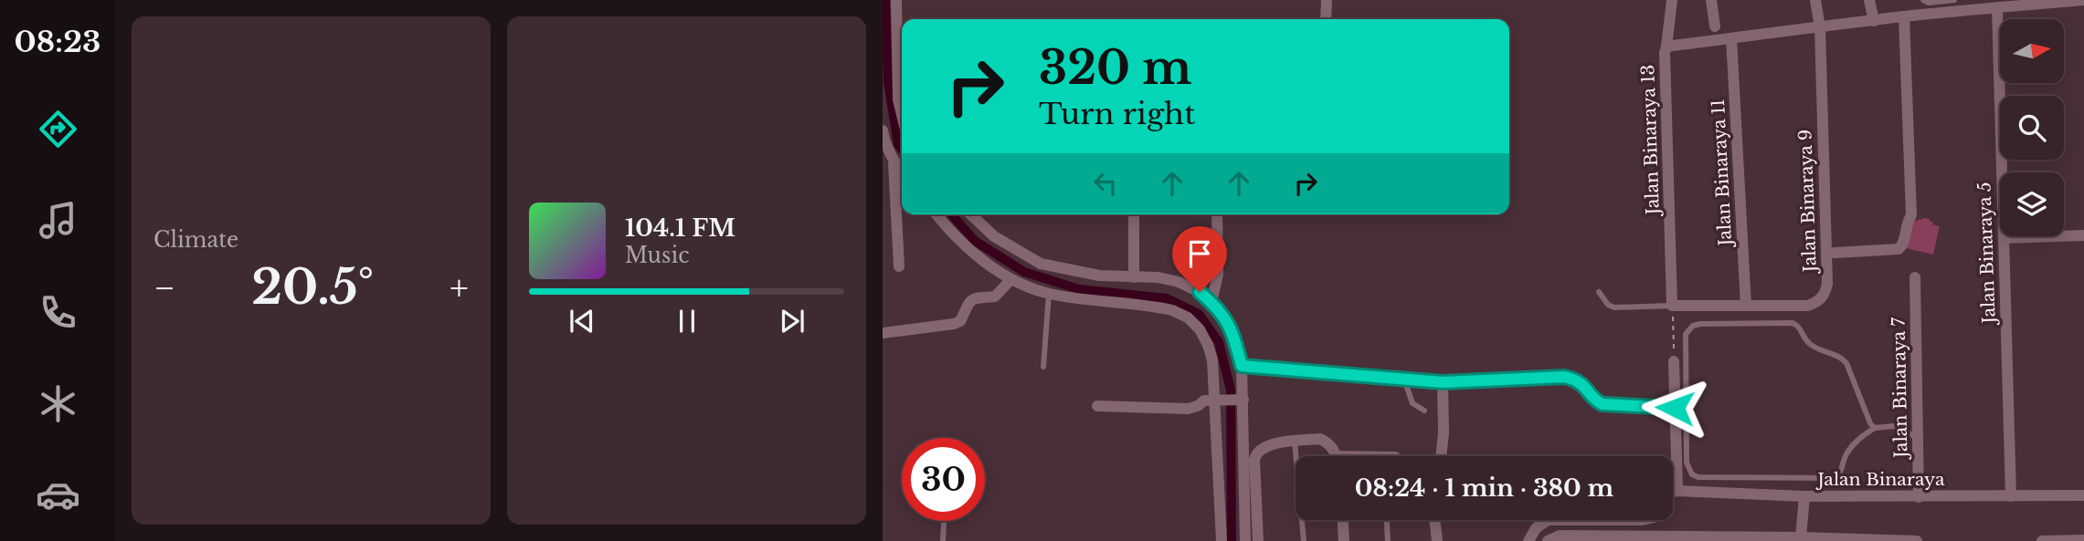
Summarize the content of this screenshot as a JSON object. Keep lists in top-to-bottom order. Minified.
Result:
{"streets":{"street":["Jalan Binaraya 13","Jalan Binaraya 11","Jalan Binaraya 9","Jalan Binaraya 5","Jalan Binaraya 7","Jalan Binaraya"]},"crossings":[["Jalan Binaraya 13","Jalan Binaraya 11"],["Jalan Binaraya 13","Jalan Binaraya 9"],["Jalan Binaraya 13","Jalan Binaraya 5"],["Jalan Binaraya 11","Jalan Binaraya 9"],["Jalan Binaraya 5","Jalan Binaraya"],["Jalan Binaraya 7","Jalan Binaraya"]],"north":"right","page":{"tabs":"08:23","tile":"Climate","turn":["320 m","Turn right"],"song":["104.1 FM","Music"],"heat":["−","20.5°","+"],"limit":"30","trip":"08:24 · 1 min · 380 m"}}
